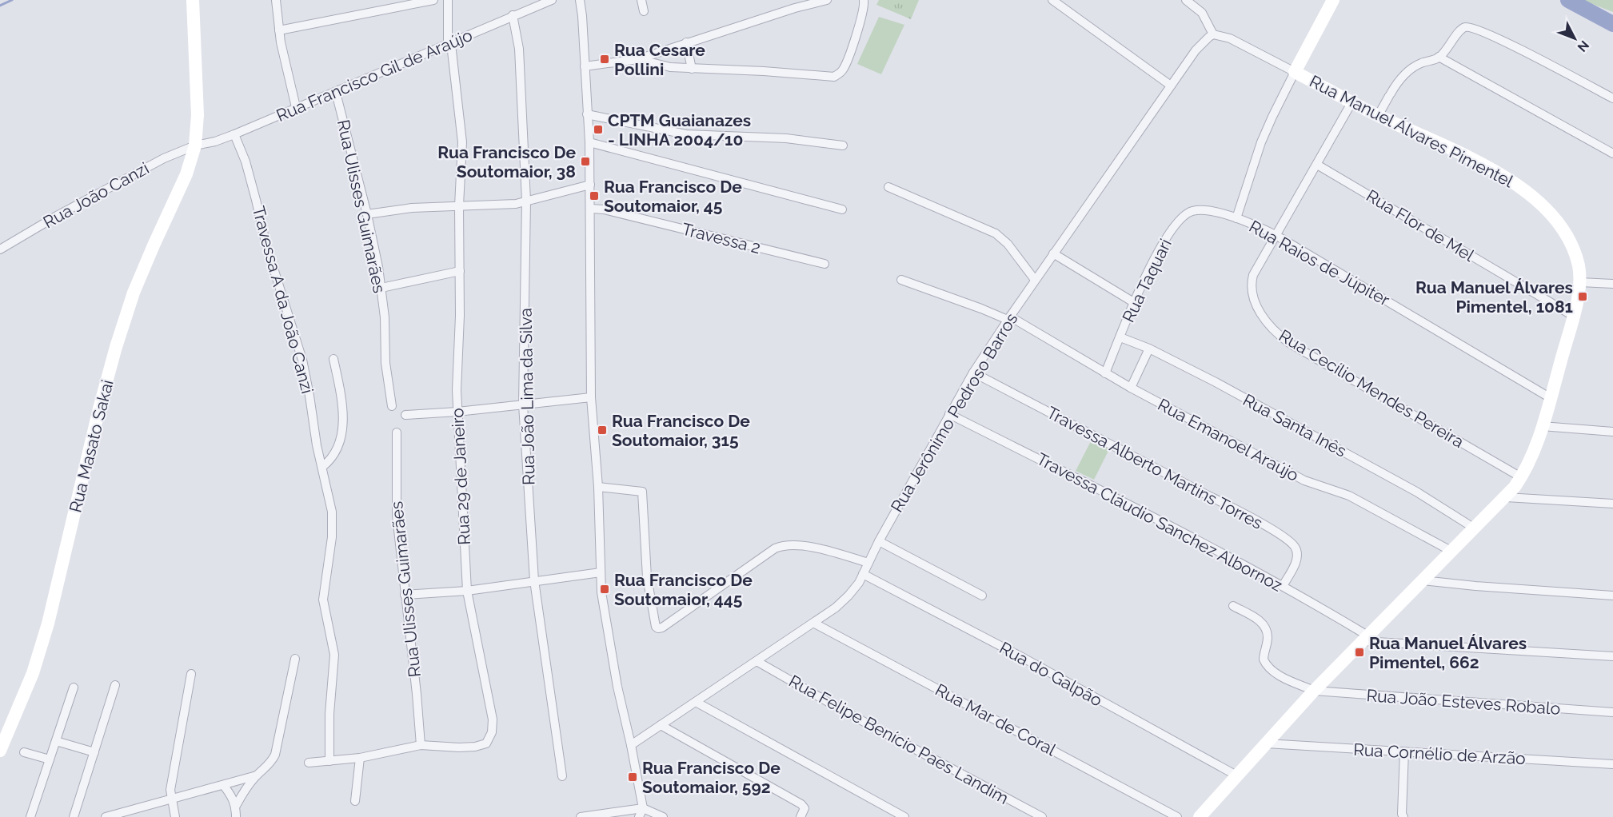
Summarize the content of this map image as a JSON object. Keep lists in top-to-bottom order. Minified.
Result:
{"streets":{"street":["Rua Francisco Gil de Araújo","Rua Manuel Álvares Pimentel","Rua João Canzi","Rua Ulisses Guimarães","Rua Flor de Mel","Travessa 2","Rua Raios de Júpiter","Rua Taquari","Travessa A da João Canzi","Rua Cecílio Mendes Pereira","Rua João Lima da Silva","Rua Jerônimo Pedroso Barros","Rua Santa Inês","Rua Emanoel Araújo","Rua Masato Sakai","Travessa Alberto Martins Torres","Rua 29 de Janeiro","Travessa Cláudio Sanchez Albornoz","Rua do Galpão","Rua João Esteves Robalo","Rua Mar de Coral","Rua Felipe Benício Paes Landim","Rua Cornélio de Arzão"]},"crossings":[["Rua Francisco Gil de Araújo","Rua João Canzi"],["Rua Francisco Gil de Araújo","Rua Ulisses Guimarães"],["Rua Francisco Gil de Araújo","Travessa A da João Canzi"],["Rua Francisco Gil de Araújo","Rua João Lima da Silva"],["Rua Francisco Gil de Araújo","Rua Masato Sakai"],["Rua Francisco Gil de Araújo","Rua 29 de Janeiro"],["Rua Manuel Álvares Pimentel","Rua Flor de Mel"],["Rua Manuel Álvares Pimentel","Rua Raios de Júpiter"],["Rua Manuel Álvares Pimentel","Rua Cecílio Mendes Pereira"],["Rua Manuel Álvares Pimentel","Rua Jerônimo Pedroso Barros"],["Rua Manuel Álvares Pimentel","Rua Santa Inês"],["Rua Manuel Álvares Pimentel","Rua Emanoel Araújo"],["Rua Manuel Álvares Pimentel","Travessa Cláudio Sanchez Albornoz"],["Rua Manuel Álvares Pimentel","Rua do Galpão"],["Rua Manuel Álvares Pimentel","Rua João Esteves Robalo"],["Rua Manuel Álvares Pimentel","Rua Cornélio de Arzão"],["Rua João Canzi","Rua Masato Sakai"],["Rua Ulisses Guimarães","Rua 29 de Janeiro"],["Rua Flor de Mel","Rua Cecílio Mendes Pereira"],["Rua Raios de Júpiter","Rua Taquari"],["Rua Raios de Júpiter","Rua Cecílio Mendes Pereira"],["Rua Taquari","Rua Santa Inês"],["Rua Taquari","Rua Emanoel Araújo"],["Rua Jerônimo Pedroso Barros","Rua Emanoel Araújo"],["Rua Jerônimo Pedroso Barros","Travessa Alberto Martins Torres"],["Rua Jerônimo Pedroso Barros","Travessa Cláudio Sanchez Albornoz"],["Rua Jerônimo Pedroso Barros","Rua do Galpão"],["Rua Jerônimo Pedroso Barros","Rua Mar de Coral"],["Rua Jerônimo Pedroso Barros","Rua Felipe Benício Paes Landim"],["Travessa Alberto Martins Torres","Travessa Cláudio Sanchez Albornoz"]],"places":{"transit":["Rua Cesare Pollini","CPTM Guaianazes - LINHA 2004/10","Rua Francisco De Soutomaior, 38","Rua Francisco De Soutomaior, 45","Rua Manuel Álvares Pimentel, 1081","Rua Francisco De Soutomaior, 315","Rua Francisco De Soutomaior, 445","Rua Manuel Álvares Pimentel, 662","Rua Francisco De Soutomaior, 592"]},"north":"bottom right"}
